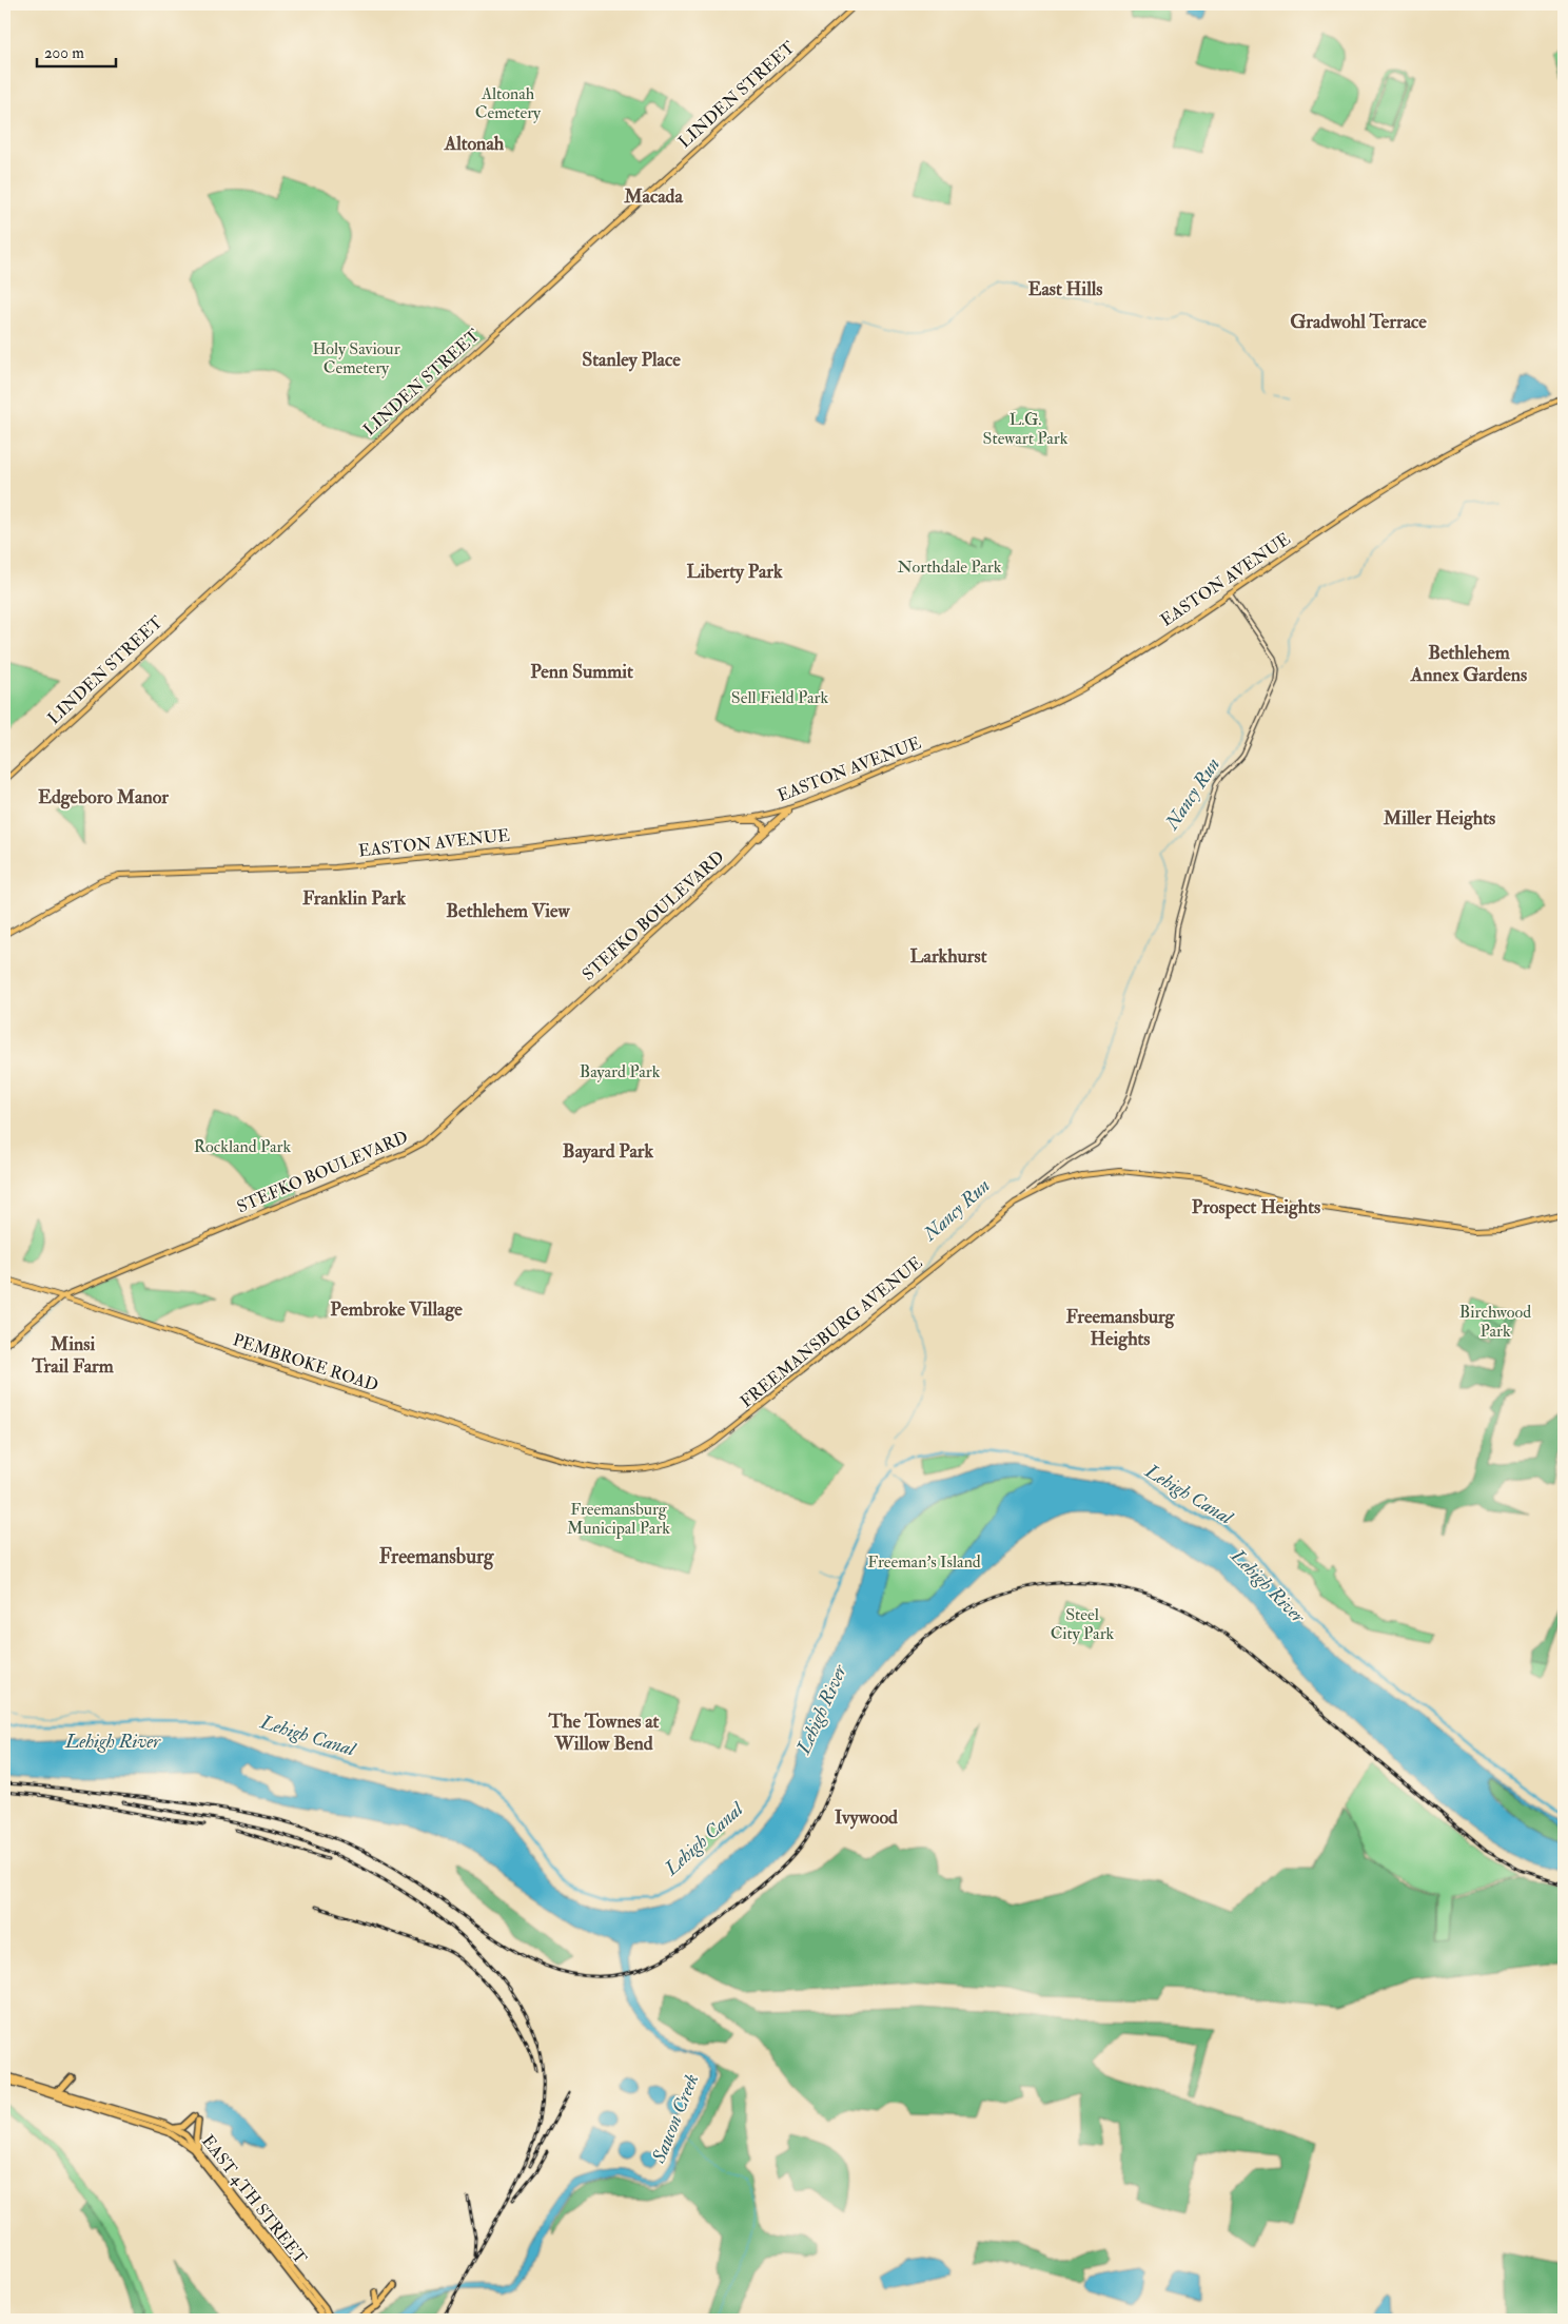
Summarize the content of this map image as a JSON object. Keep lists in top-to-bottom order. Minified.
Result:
{"streets":{"highway":["EAST 4TH STREET"],"main road":["LINDEN STREET","EASTON AVENUE","STEFKO BOULEVARD","FREEMANSBURG AVENUE","PEMBROKE ROAD"]},"crossings":[["EASTON AVENUE","STEFKO BOULEVARD"],["STEFKO BOULEVARD","PEMBROKE ROAD"],["FREEMANSBURG AVENUE","PEMBROKE ROAD"]],"districts":["Altonah","Macada","East Hills","Gradwohl Terrace","Stanley Place","Liberty Park","Bethlehem Annex Gardens","Penn Summit","Edgeboro Manor","Miller Heights","Franklin Park","Bethlehem View","Larkhurst","Bayard Park","Prospect Heights","Pembroke Village","Freemansburg Heights","Minsi Trail Farm","Freemansburg","The Townes at Willow Bend","Ivywood"],"water":["Nancy Run","Lehigh Canal","Lehigh River","Saucon Creek"],"parks":["Altonah Cemetery","Holy Saviour Cemetery","L.G. Stewart Park","Northdale Park","Sell Field Park","Bayard Park","Rockland Park","Birchwood Park","Freemansburg Municipal Park","Freeman's Island","Steel City Park"],"scale_bar":"200 m"}
